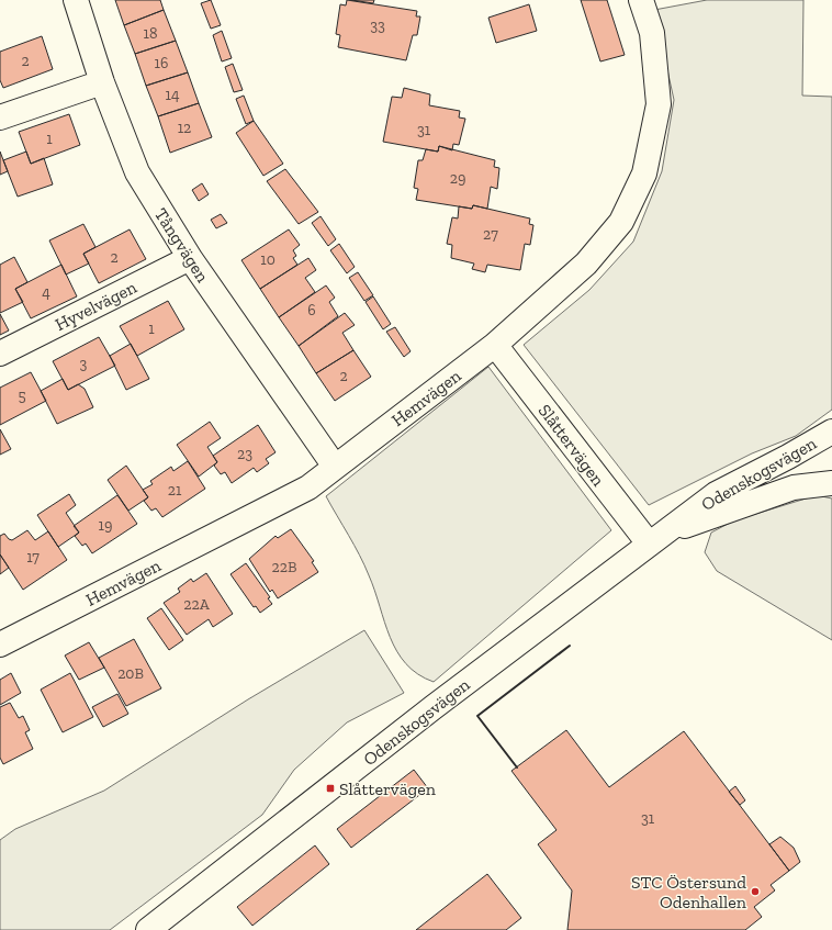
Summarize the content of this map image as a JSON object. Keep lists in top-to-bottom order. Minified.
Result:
{"streets":{"street":["Tångvägen","Hyvelvägen","Hemvägen","Slåttervägen","Odenskogsvägen"]},"crossings":[["Tångvägen","Hyvelvägen"],["Tångvägen","Hemvägen"],["Hemvägen","Slåttervägen"],["Slåttervägen","Odenskogsvägen"]],"places":{"transit":["Slåttervägen"],"other":["STC Östersund Odenhallen"]},"house_numbers":["33","18","2","16","14","12","31","1","29","27","2","10","4","6","1","3","2","5","23","21","19","17","22B","22A","20B","31"]}
